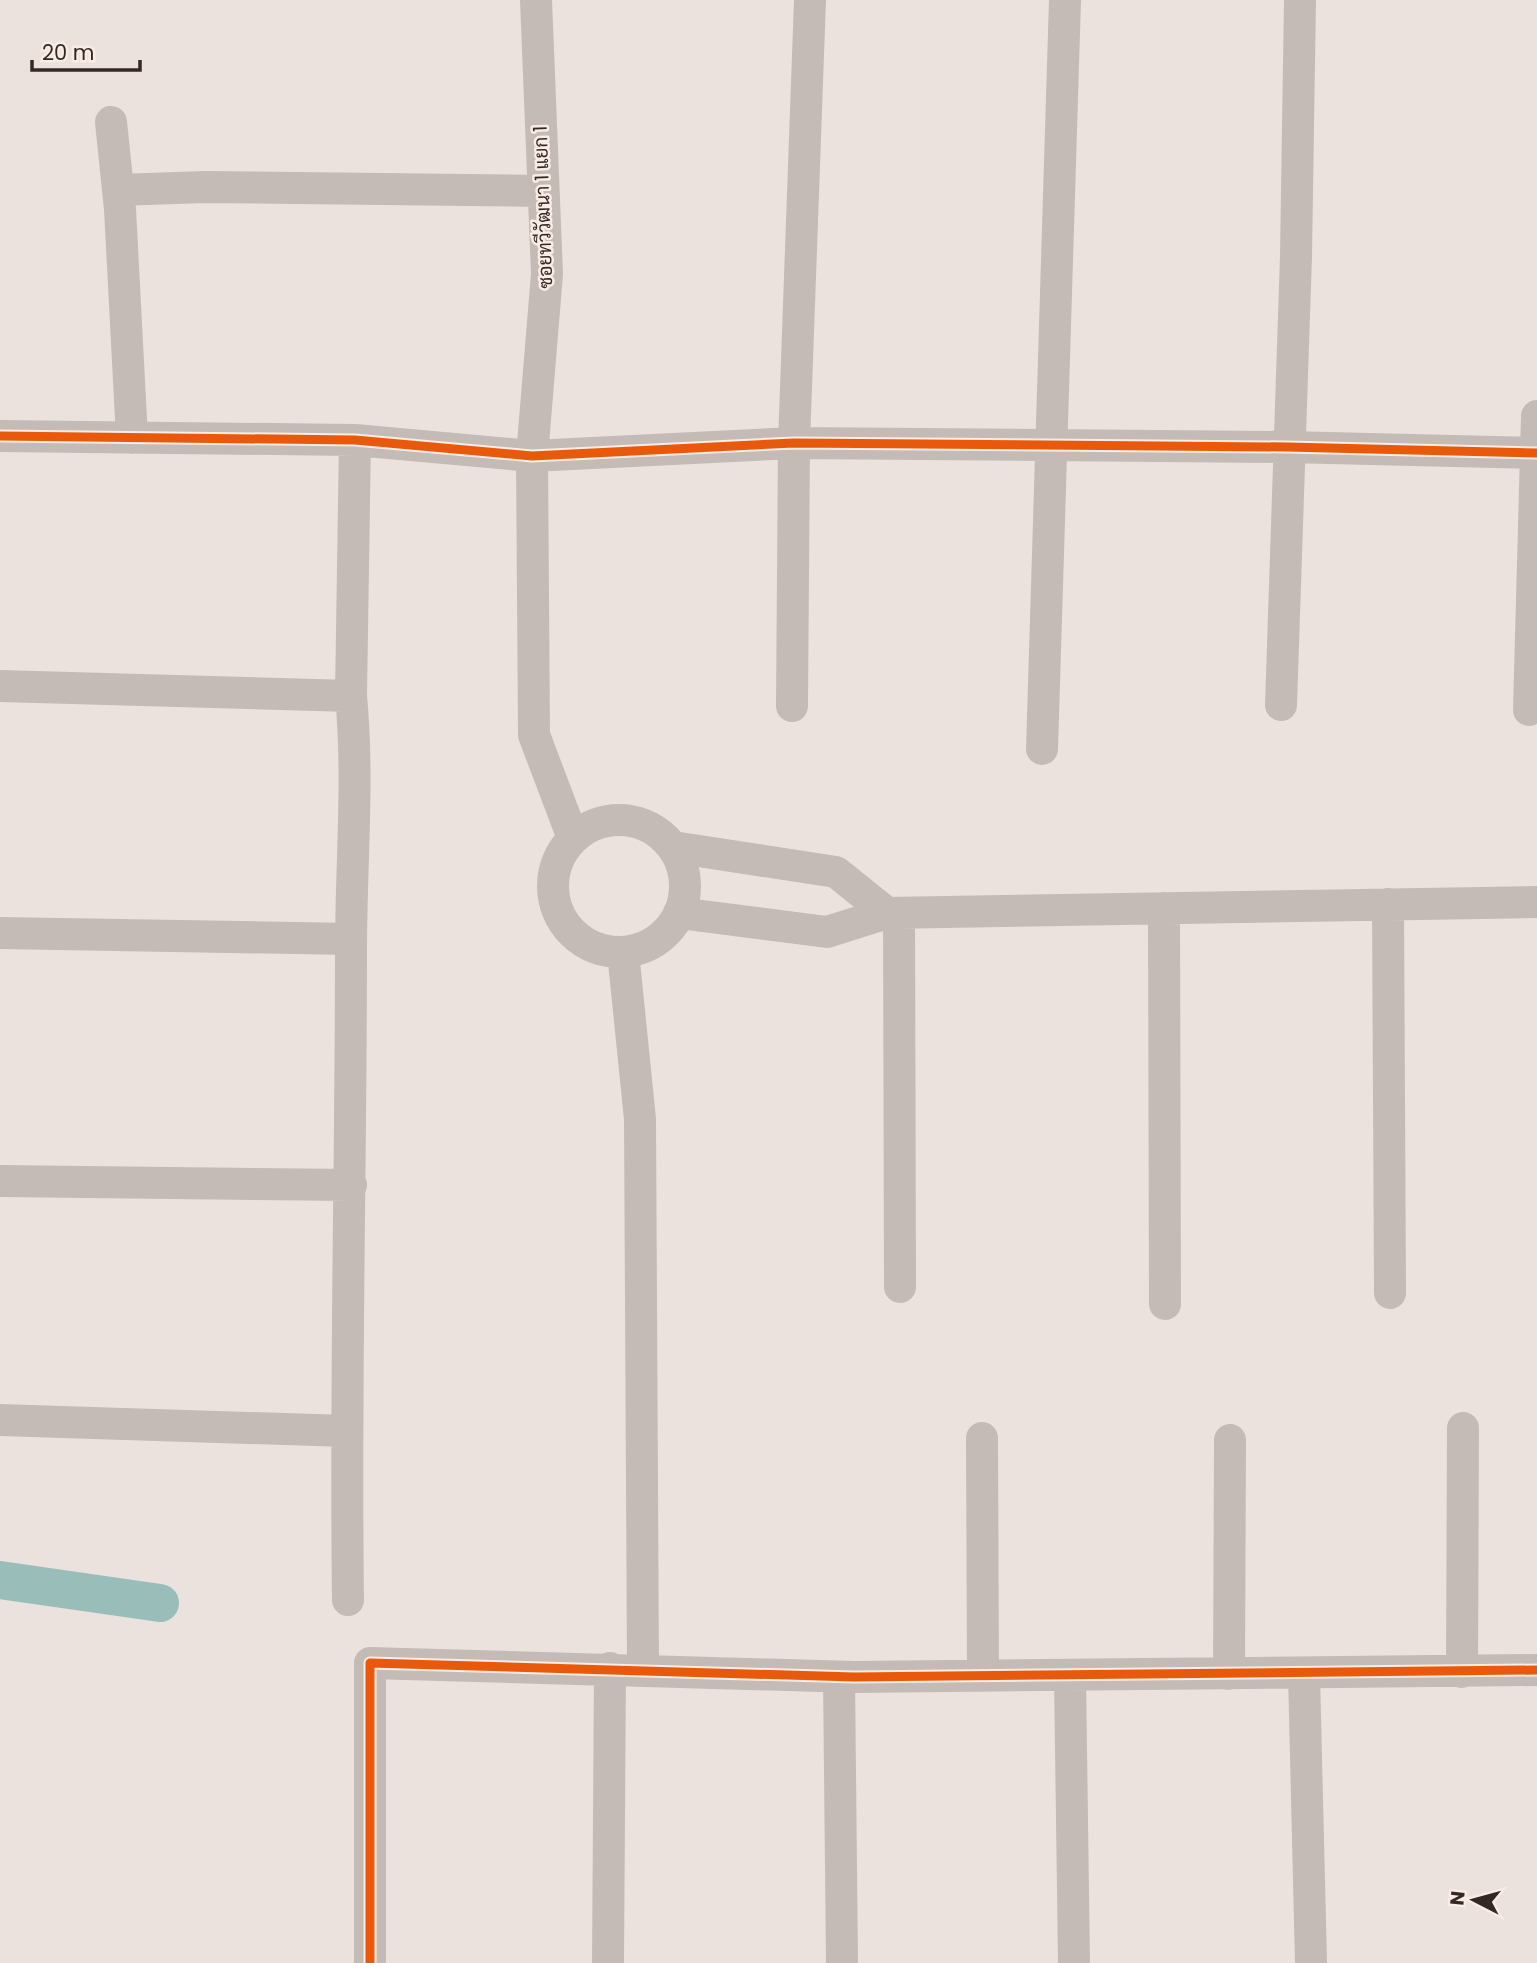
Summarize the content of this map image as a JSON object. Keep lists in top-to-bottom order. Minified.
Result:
{"streets":{"street":["ซอยทวีวัฒนา 1 แยก 1"]},"scale_bar":"20 m","north":"left"}
